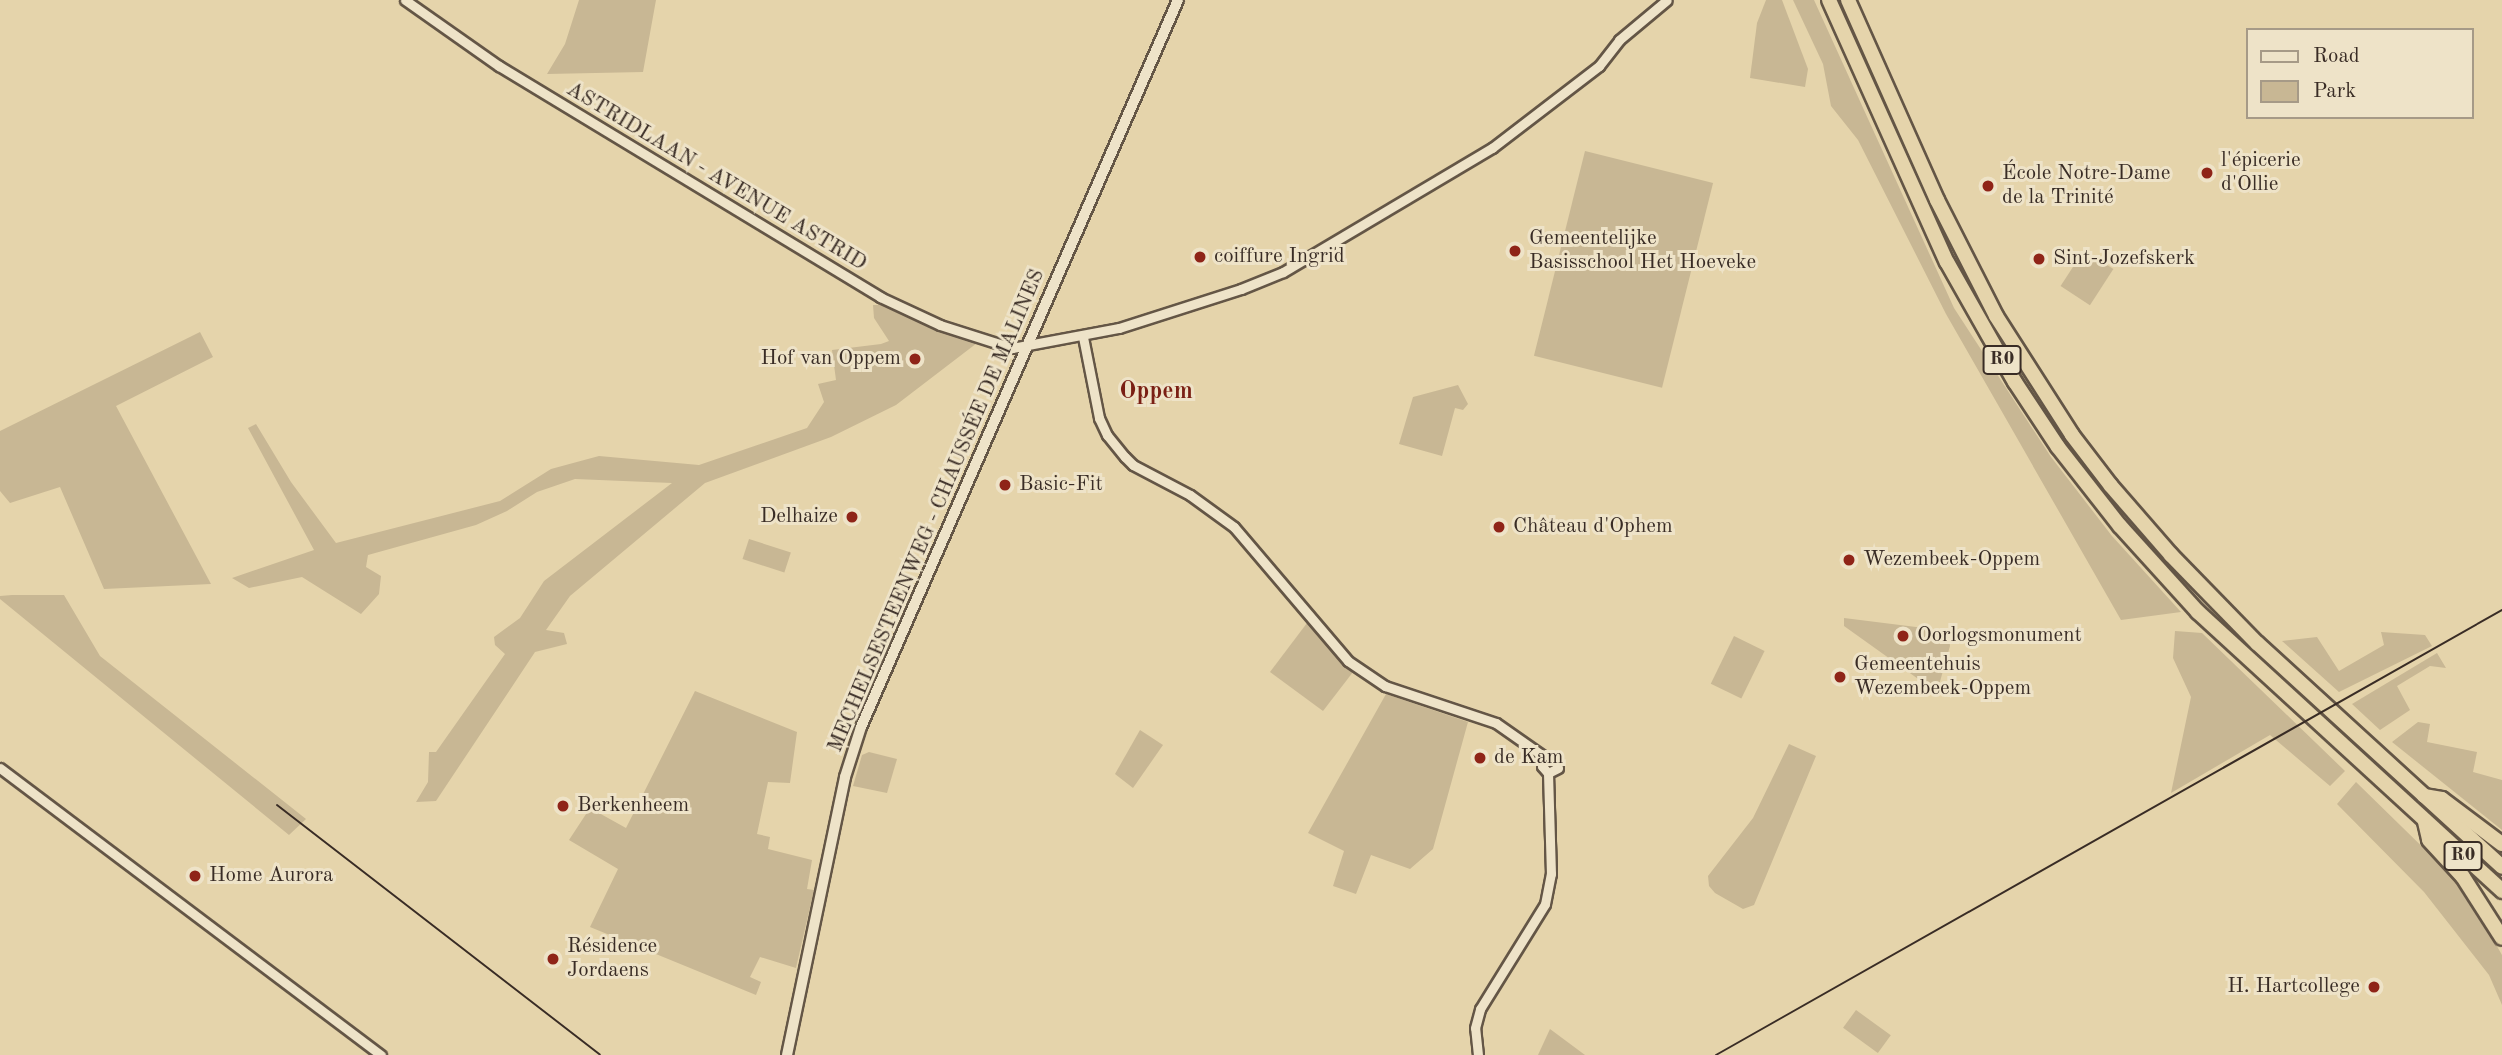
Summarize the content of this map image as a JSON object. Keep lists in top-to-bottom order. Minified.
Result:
{"streets":{"highway":["R0"],"main road":["MECHELSESTEENWEG - CHAUSSÉE DE MALINES"],"street":["ASTRIDLAAN - AVENUE ASTRID"]},"crossings":[["ASTRIDLAAN - AVENUE ASTRID","MECHELSESTEENWEG - CHAUSSÉE DE MALINES"]],"districts":["Oppem"],"places":["l'épicerie d'Ollie","École Notre-Dame de la Trinité","Gemeentelijke Basisschool Het Hoeveke","coiffure Ingrid","Sint-Jozefskerk","Hof van Oppem","Basic-Fit","Delhaize","Château d'Ophem","Wezembeek-Oppem","Oorlogsmonument","Gemeentehuis Wezembeek-Oppem","de Kam","Berkenheem","Home Aurora","Résidence Jordaens","H. Hartcollege"],"legend":["Road","Park"]}
